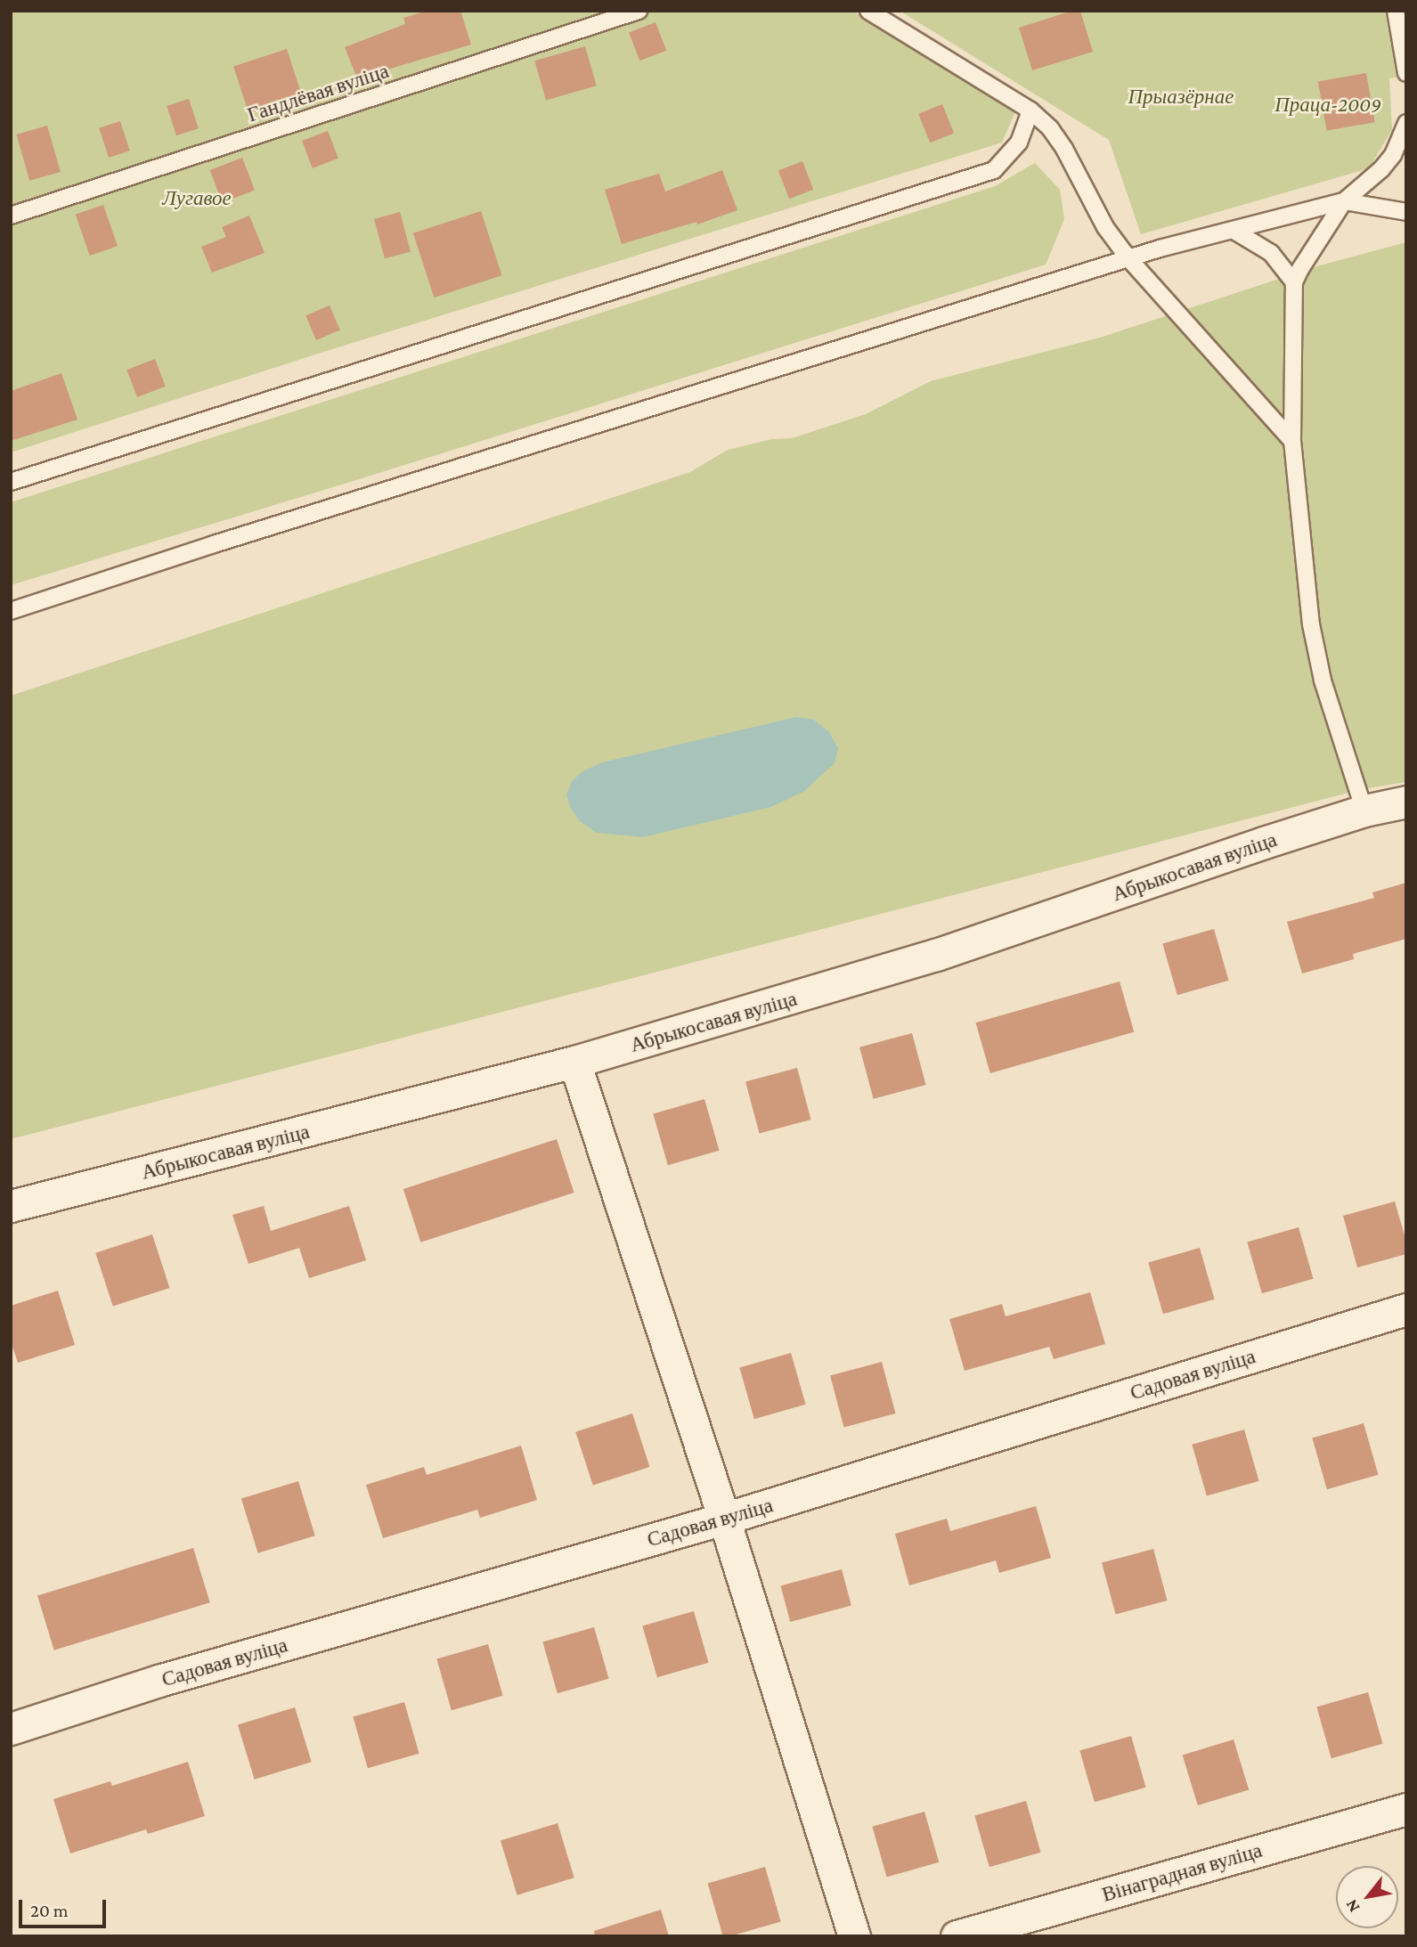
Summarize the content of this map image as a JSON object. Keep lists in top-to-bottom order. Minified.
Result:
{"streets":{"street":["Абрыкосавая вуліца","Садовая вуліца","Вінаградная вуліца"],"lane":["Гандлёвая вуліца"]},"parks":["Прыазёрнае","Праца-2009","Лугавое"],"scale_bar":"20 m","north":"bottom left"}
